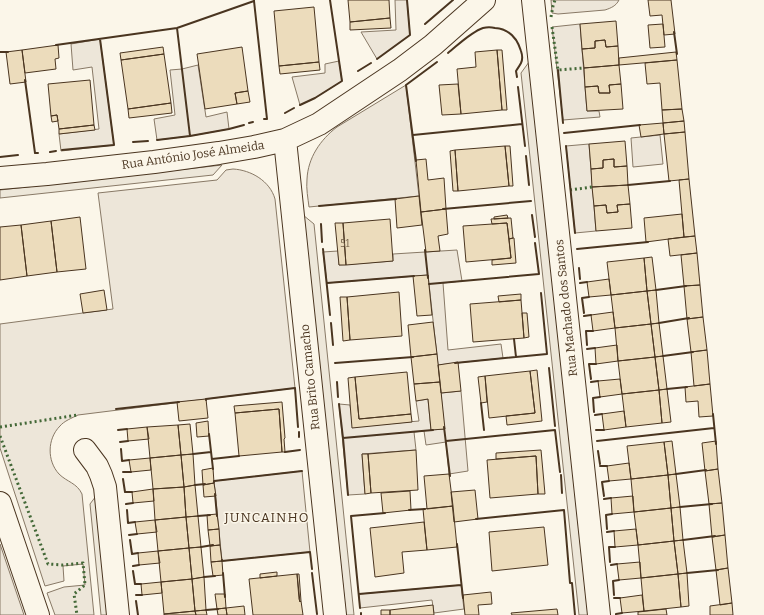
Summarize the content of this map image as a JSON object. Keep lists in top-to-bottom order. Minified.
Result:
{"streets":{"street":["Rua António José Almeida","Rua Machado dos Santos","Rua Brito Camacho"]},"crossings":[["Rua António José Almeida","Rua Brito Camacho"]],"districts":["JUNCAINHO"],"house_numbers":["51"]}
